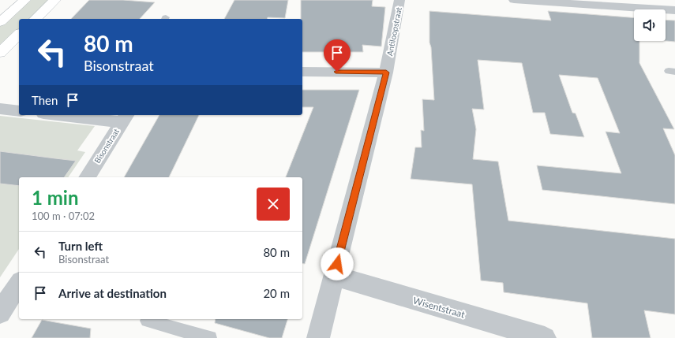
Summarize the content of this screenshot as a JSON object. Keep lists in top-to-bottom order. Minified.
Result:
{"streets":{"street":["Antiloopstraat","Bisonstraat","Wisentstraat"]},"crossings":[["Antiloopstraat","Wisentstraat"]],"page":{"turn":["80 m","Bisonstraat"],"then":"Then","heading":["1 min","100 m · 07:02"],"list":[{"name":"Turn left","note":"Bisonstraat","value":"80 m"},{"name":"Arrive at destination","value":"20 m"}]}}
